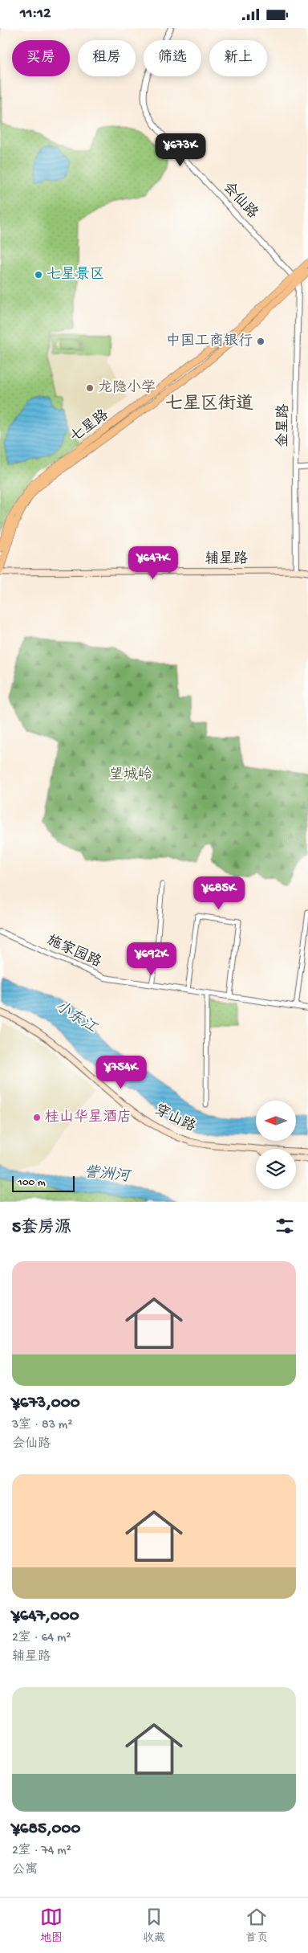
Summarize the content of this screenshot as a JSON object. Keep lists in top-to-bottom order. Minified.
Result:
{"streets":{"main road":["七星路","辅星路","穿山路"],"street":["会仙路","金星路","施家园路"]},"crossings":[["会仙路","金星路"],["会仙路","七星路"],["金星路","七星路"],["金星路","辅星路"],["七星路","辅星路"]],"districts":["七星区街道"],"water":["小东江","訾洲河"],"parks":["望城岭"],"places":["七星景区","中国工商银行","龙隐小学","桂山华星酒店"],"scale_bar":"100 m","north":"left","page":{"status":"11:12","chip":["买房","租房","筛选","新上"],"price":["¥673K","¥647K","¥685K","¥692K","¥754K"],"scale":"100 m","heading":"5套房源","list":[{"name":"¥673,000","note":"3室 · 83 m² · 会仙路"},{"name":"¥647,000","note":"2室 · 64 m² · 辅星路"},{"name":"¥685,000","note":"2室 · 74 m² · 公寓"}],"tabs":["地图","收藏","首页"]}}
